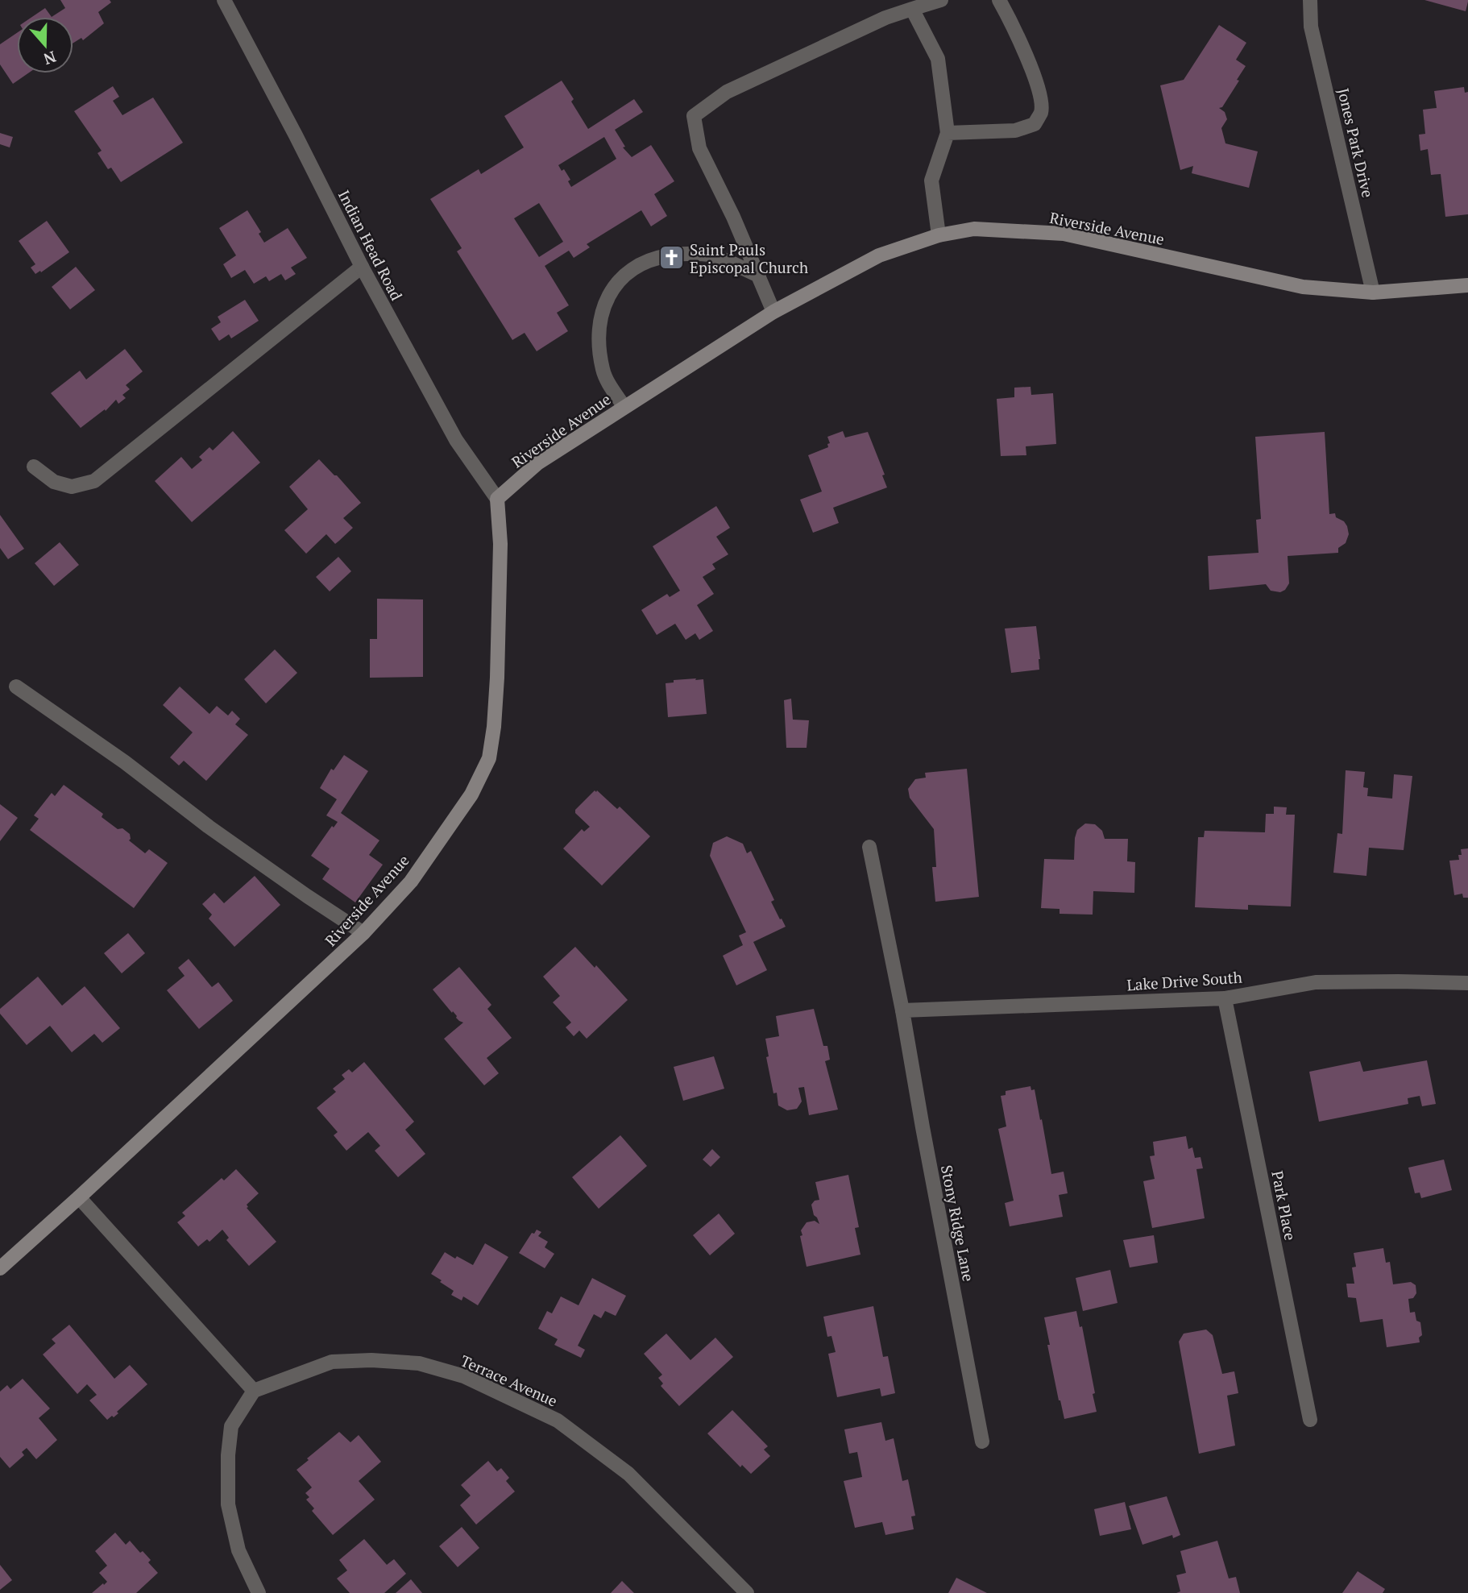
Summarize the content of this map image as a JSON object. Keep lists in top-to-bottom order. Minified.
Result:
{"streets":{"street":["Jones Park Drive","Riverside Avenue","Indian Head Road","Lake Drive South","Park Place","Stony Ridge Lane","Terrace Avenue"]},"crossings":[["Jones Park Drive","Riverside Avenue"],["Riverside Avenue","Indian Head Road"],["Lake Drive South","Park Place"],["Lake Drive South","Stony Ridge Lane"]],"places":{"church":["Saint Pauls Episcopal Church"]},"north":"bottom"}
